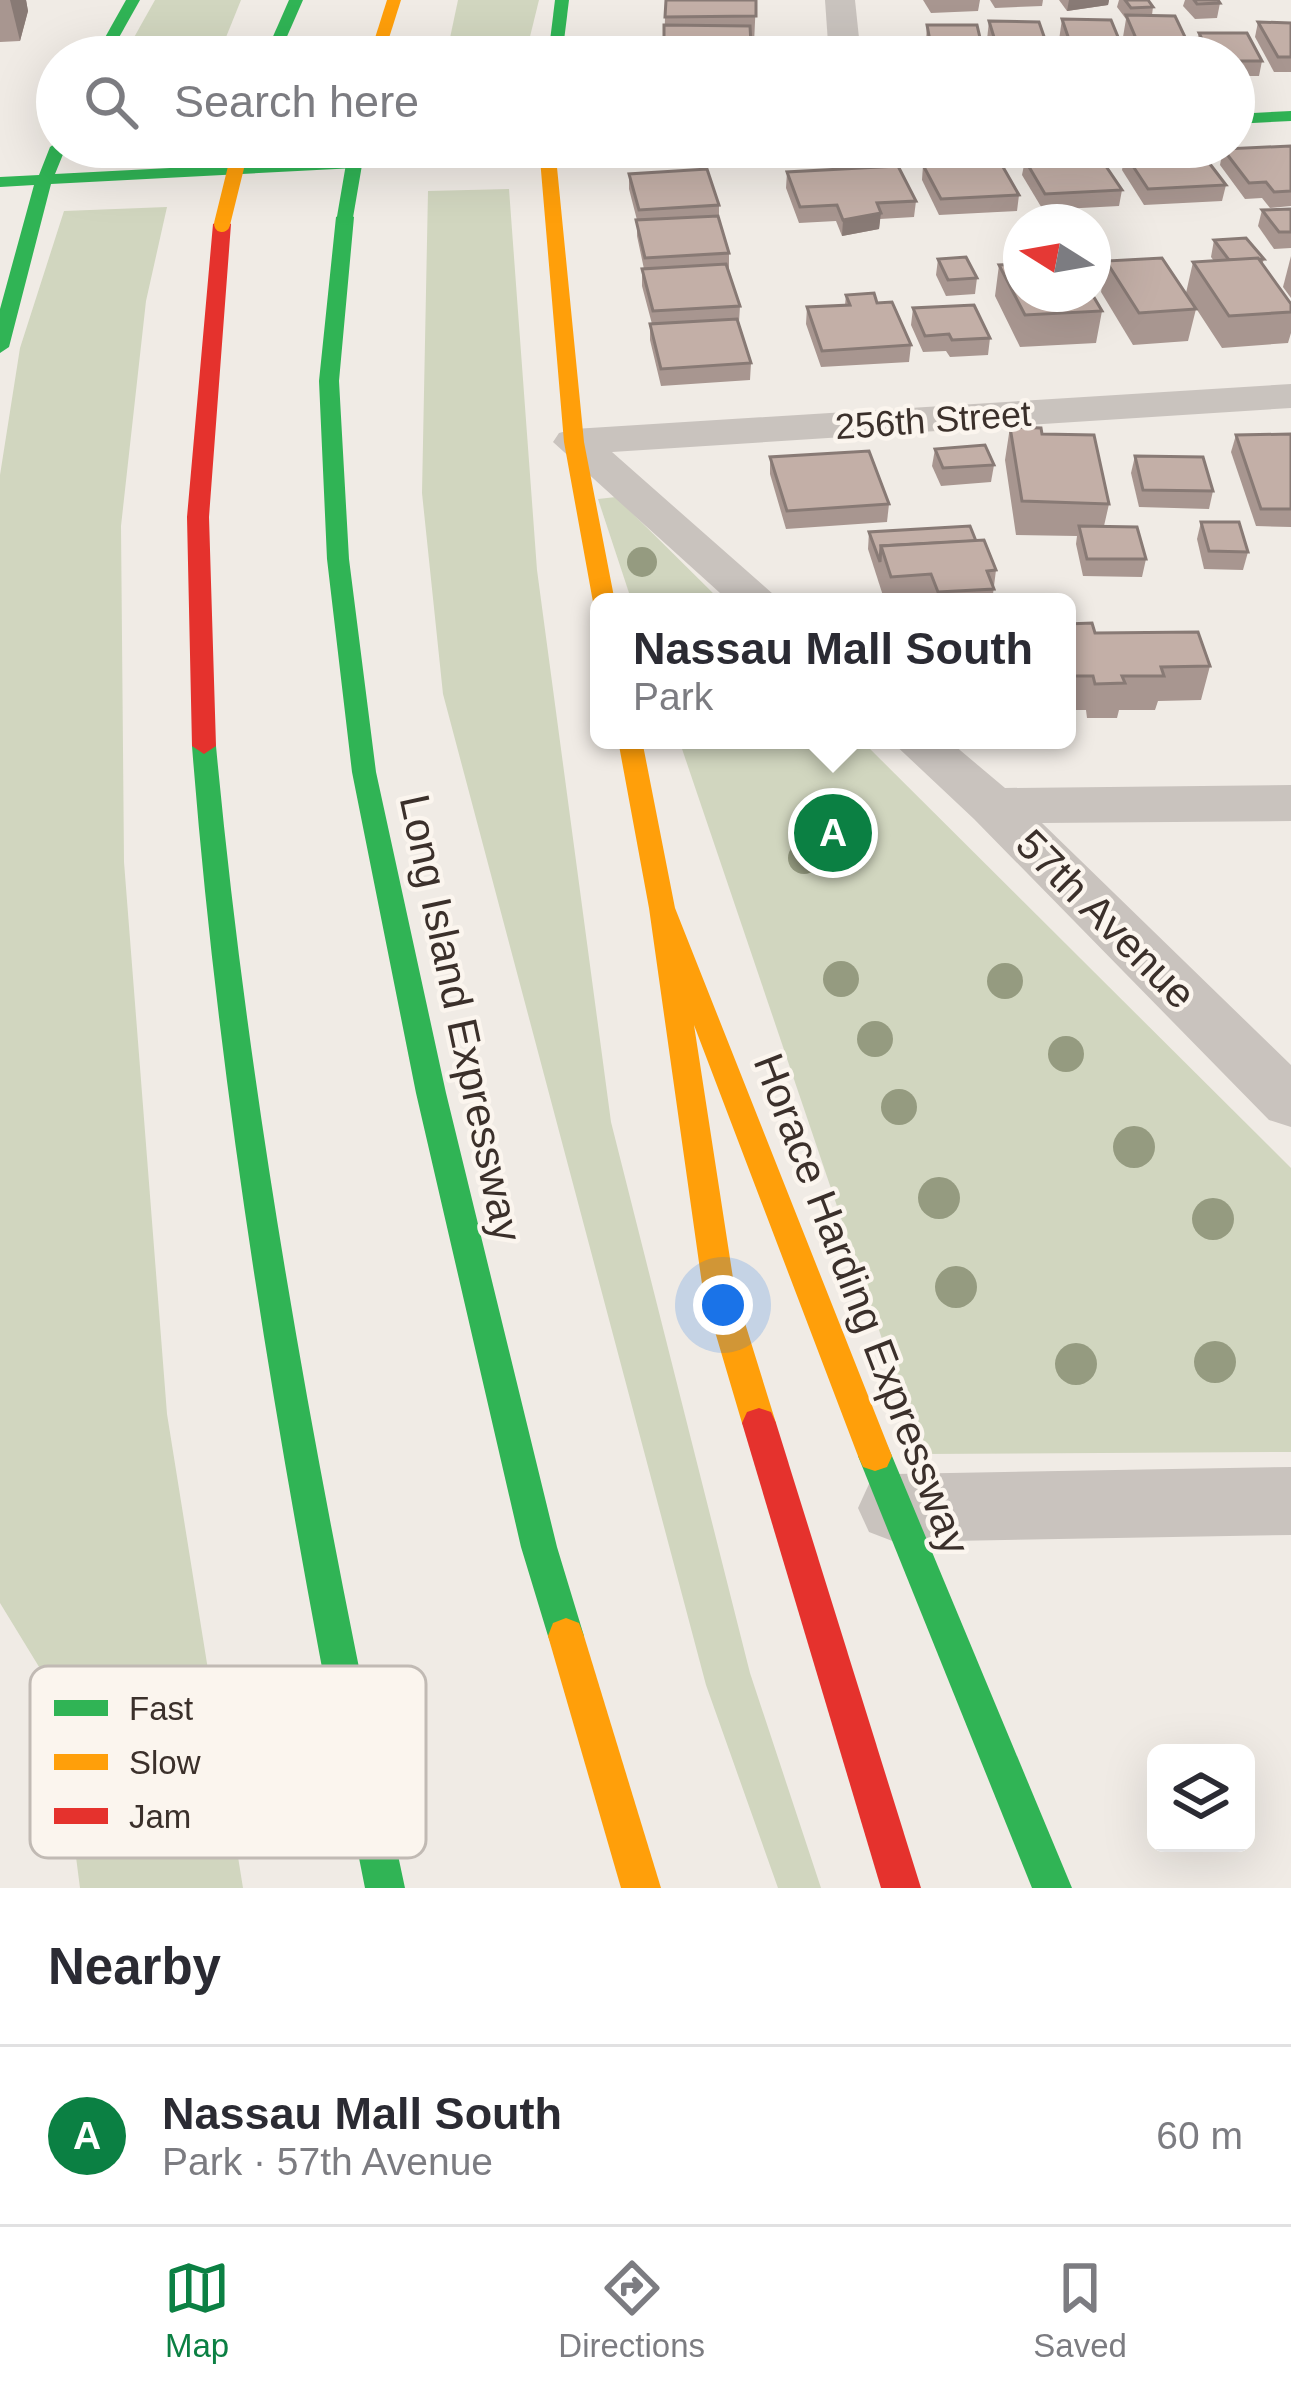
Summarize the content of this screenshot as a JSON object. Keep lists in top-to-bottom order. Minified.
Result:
{"streets":{"main road":["Long Island Expressway","Horace Harding Expressway"],"street":["256th Street","57th Avenue"]},"legend":["Fast","Slow","Jam"],"north":"left","page":{"search":"Search here","popup":["Nassau Mall South","Park"],"pins":"A","heading":"Nearby","list":[{"mark":"A","name":"Nassau Mall South","note":"Park · 57th Avenue","value":"60 m"}],"nav":["Map","Directions","Saved"]}}
